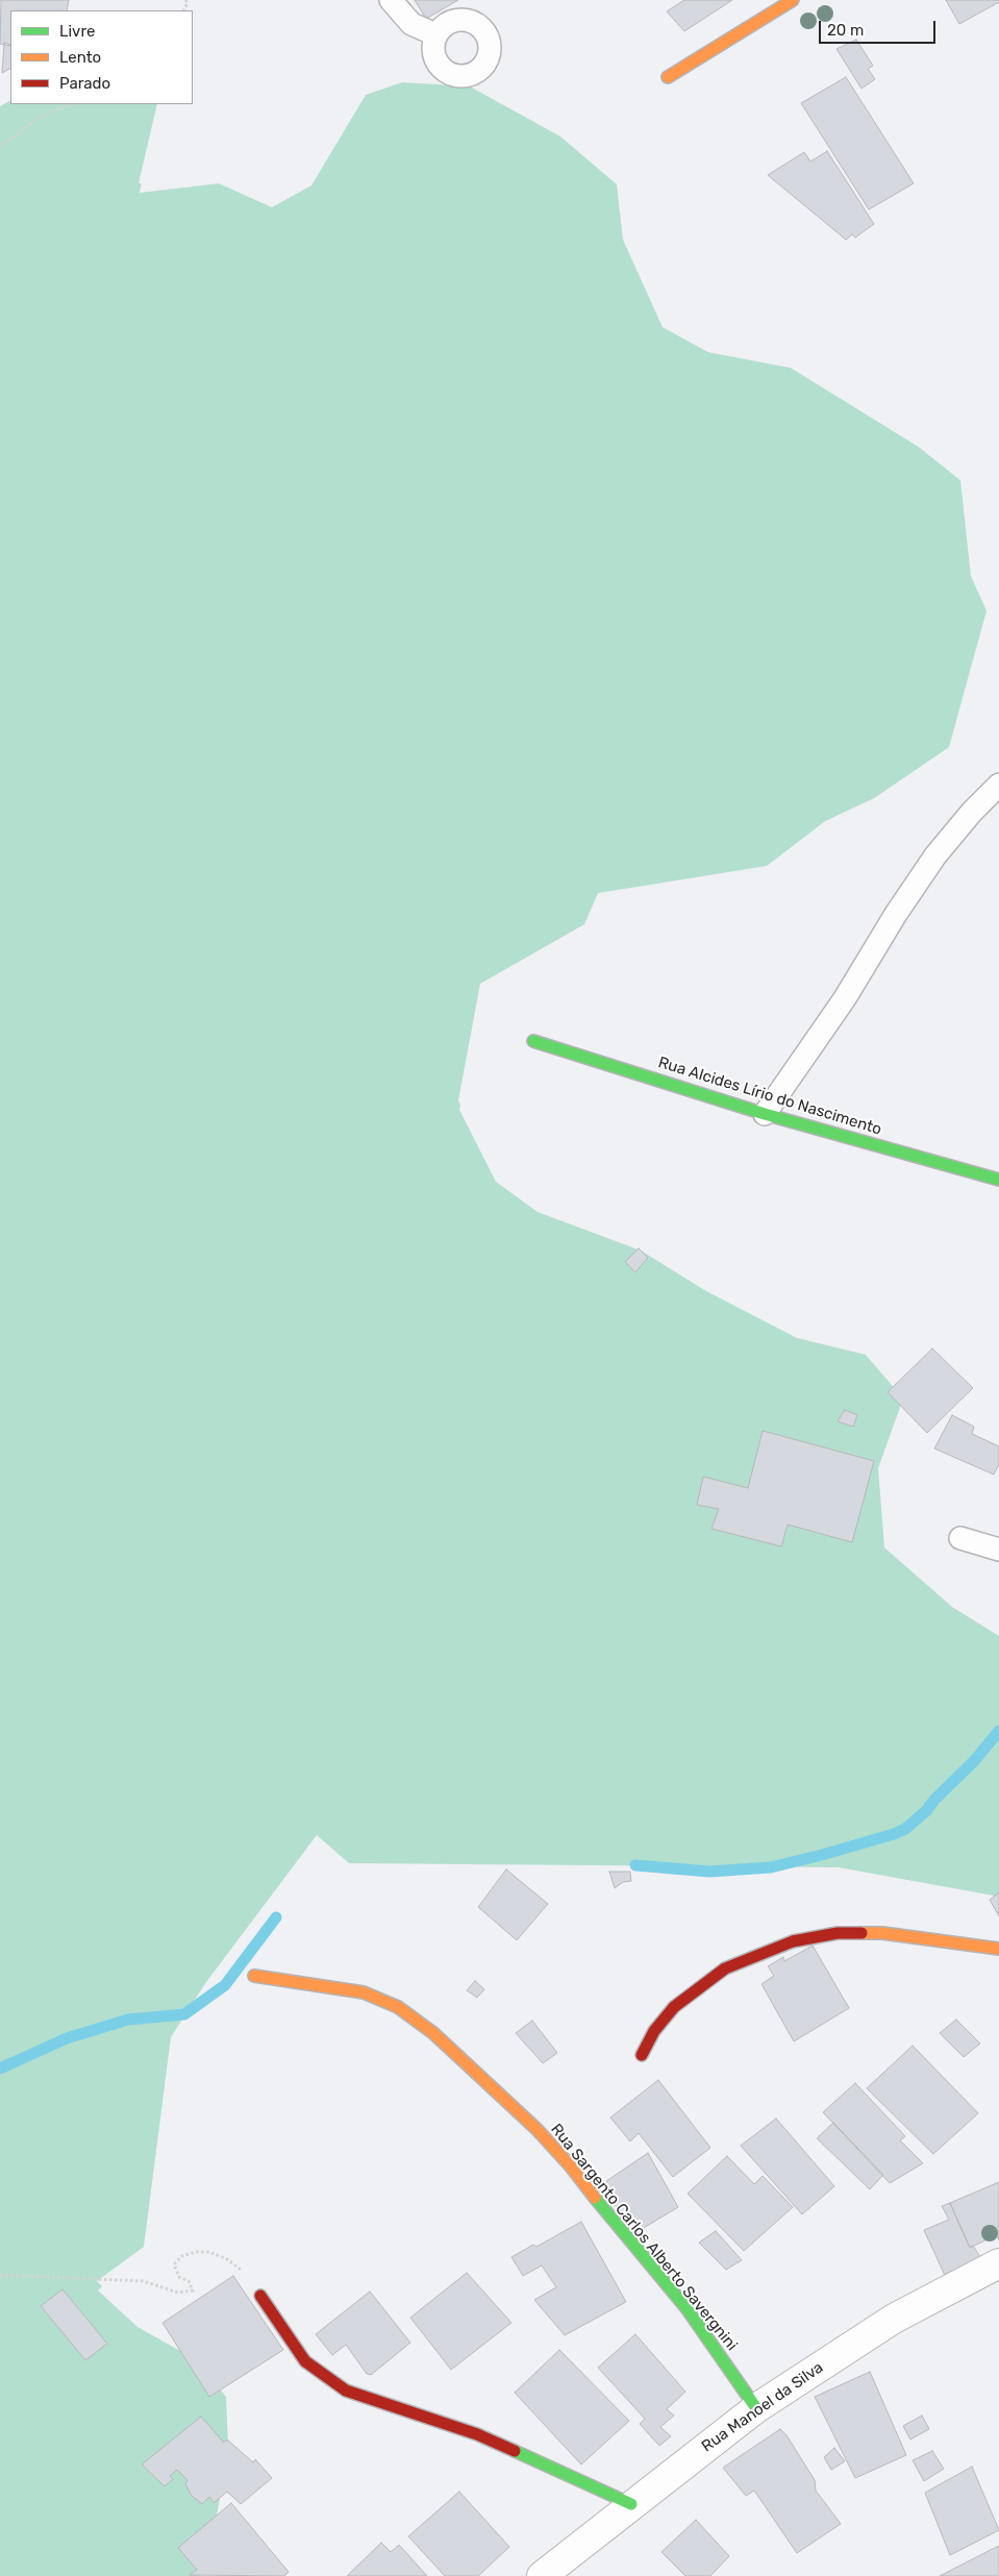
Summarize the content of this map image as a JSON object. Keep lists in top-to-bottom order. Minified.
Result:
{"streets":{"street":["Rua Alcides Lírio do Nascimento","Rua Sargento Carlos Alberto Savergnini","Rua Manoel da Silva"]},"crossings":[["Rua Sargento Carlos Alberto Savergnini","Rua Manoel da Silva"]],"legend":["Livre","Lento","Parado"],"scale_bar":"20 m"}
